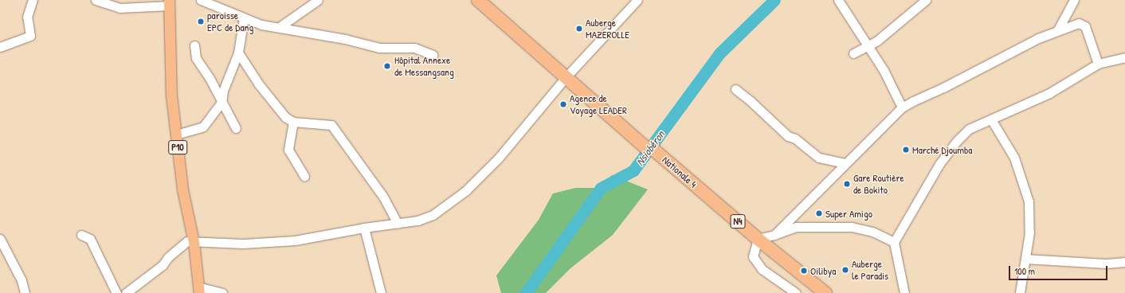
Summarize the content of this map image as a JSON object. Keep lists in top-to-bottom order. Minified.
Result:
{"streets":{"highway":["Nationale 4","N4"],"main road":["P10"]},"water":["Nsiobéron"],"places":["paroisse EPC de Dang","Auberge MAZEROLLE","Hôpital Annexe de Messangsang","Agence de Voyage LEADER","Marché Djoumba","Gare Routière de Bokito","Super Amigo","Auberge le Paradis","Oilibya"],"scale_bar":"100 m"}
